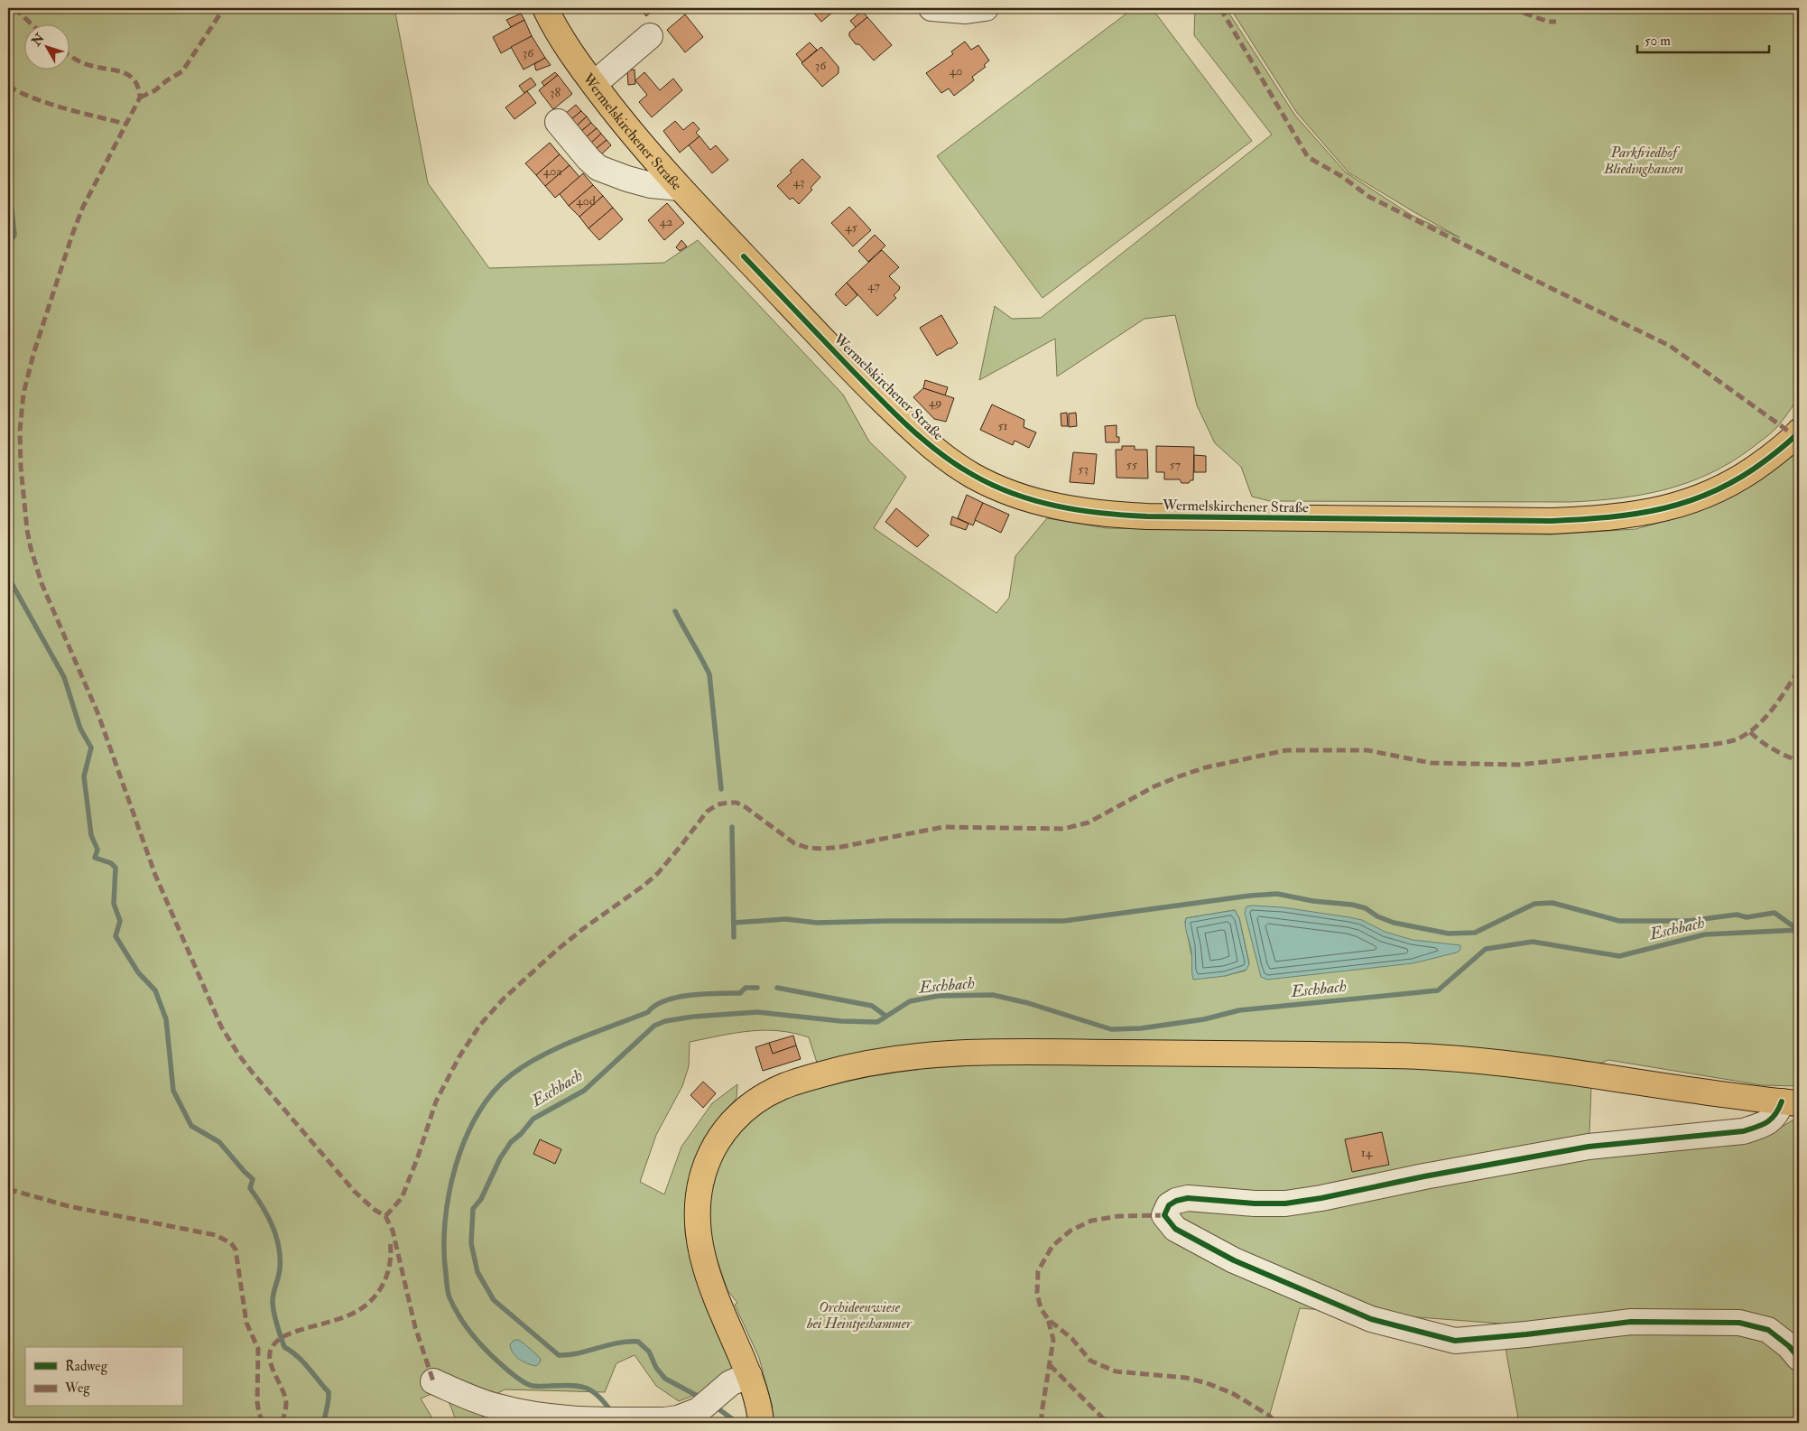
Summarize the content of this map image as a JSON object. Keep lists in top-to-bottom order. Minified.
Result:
{"streets":{"main road":["Wermelskirchener Straße"]},"water":["Eschbach"],"parks":["Parkfriedhof Bliedinghausen","Orchideenwiese bei Heintjeshammer"],"house_numbers":["36","36","40","38","40a","43","40d","42","45","47","49","51","55","57","53","14"],"legend":["Radweg","Weg"],"scale_bar":"50 m","north":"top left"}
